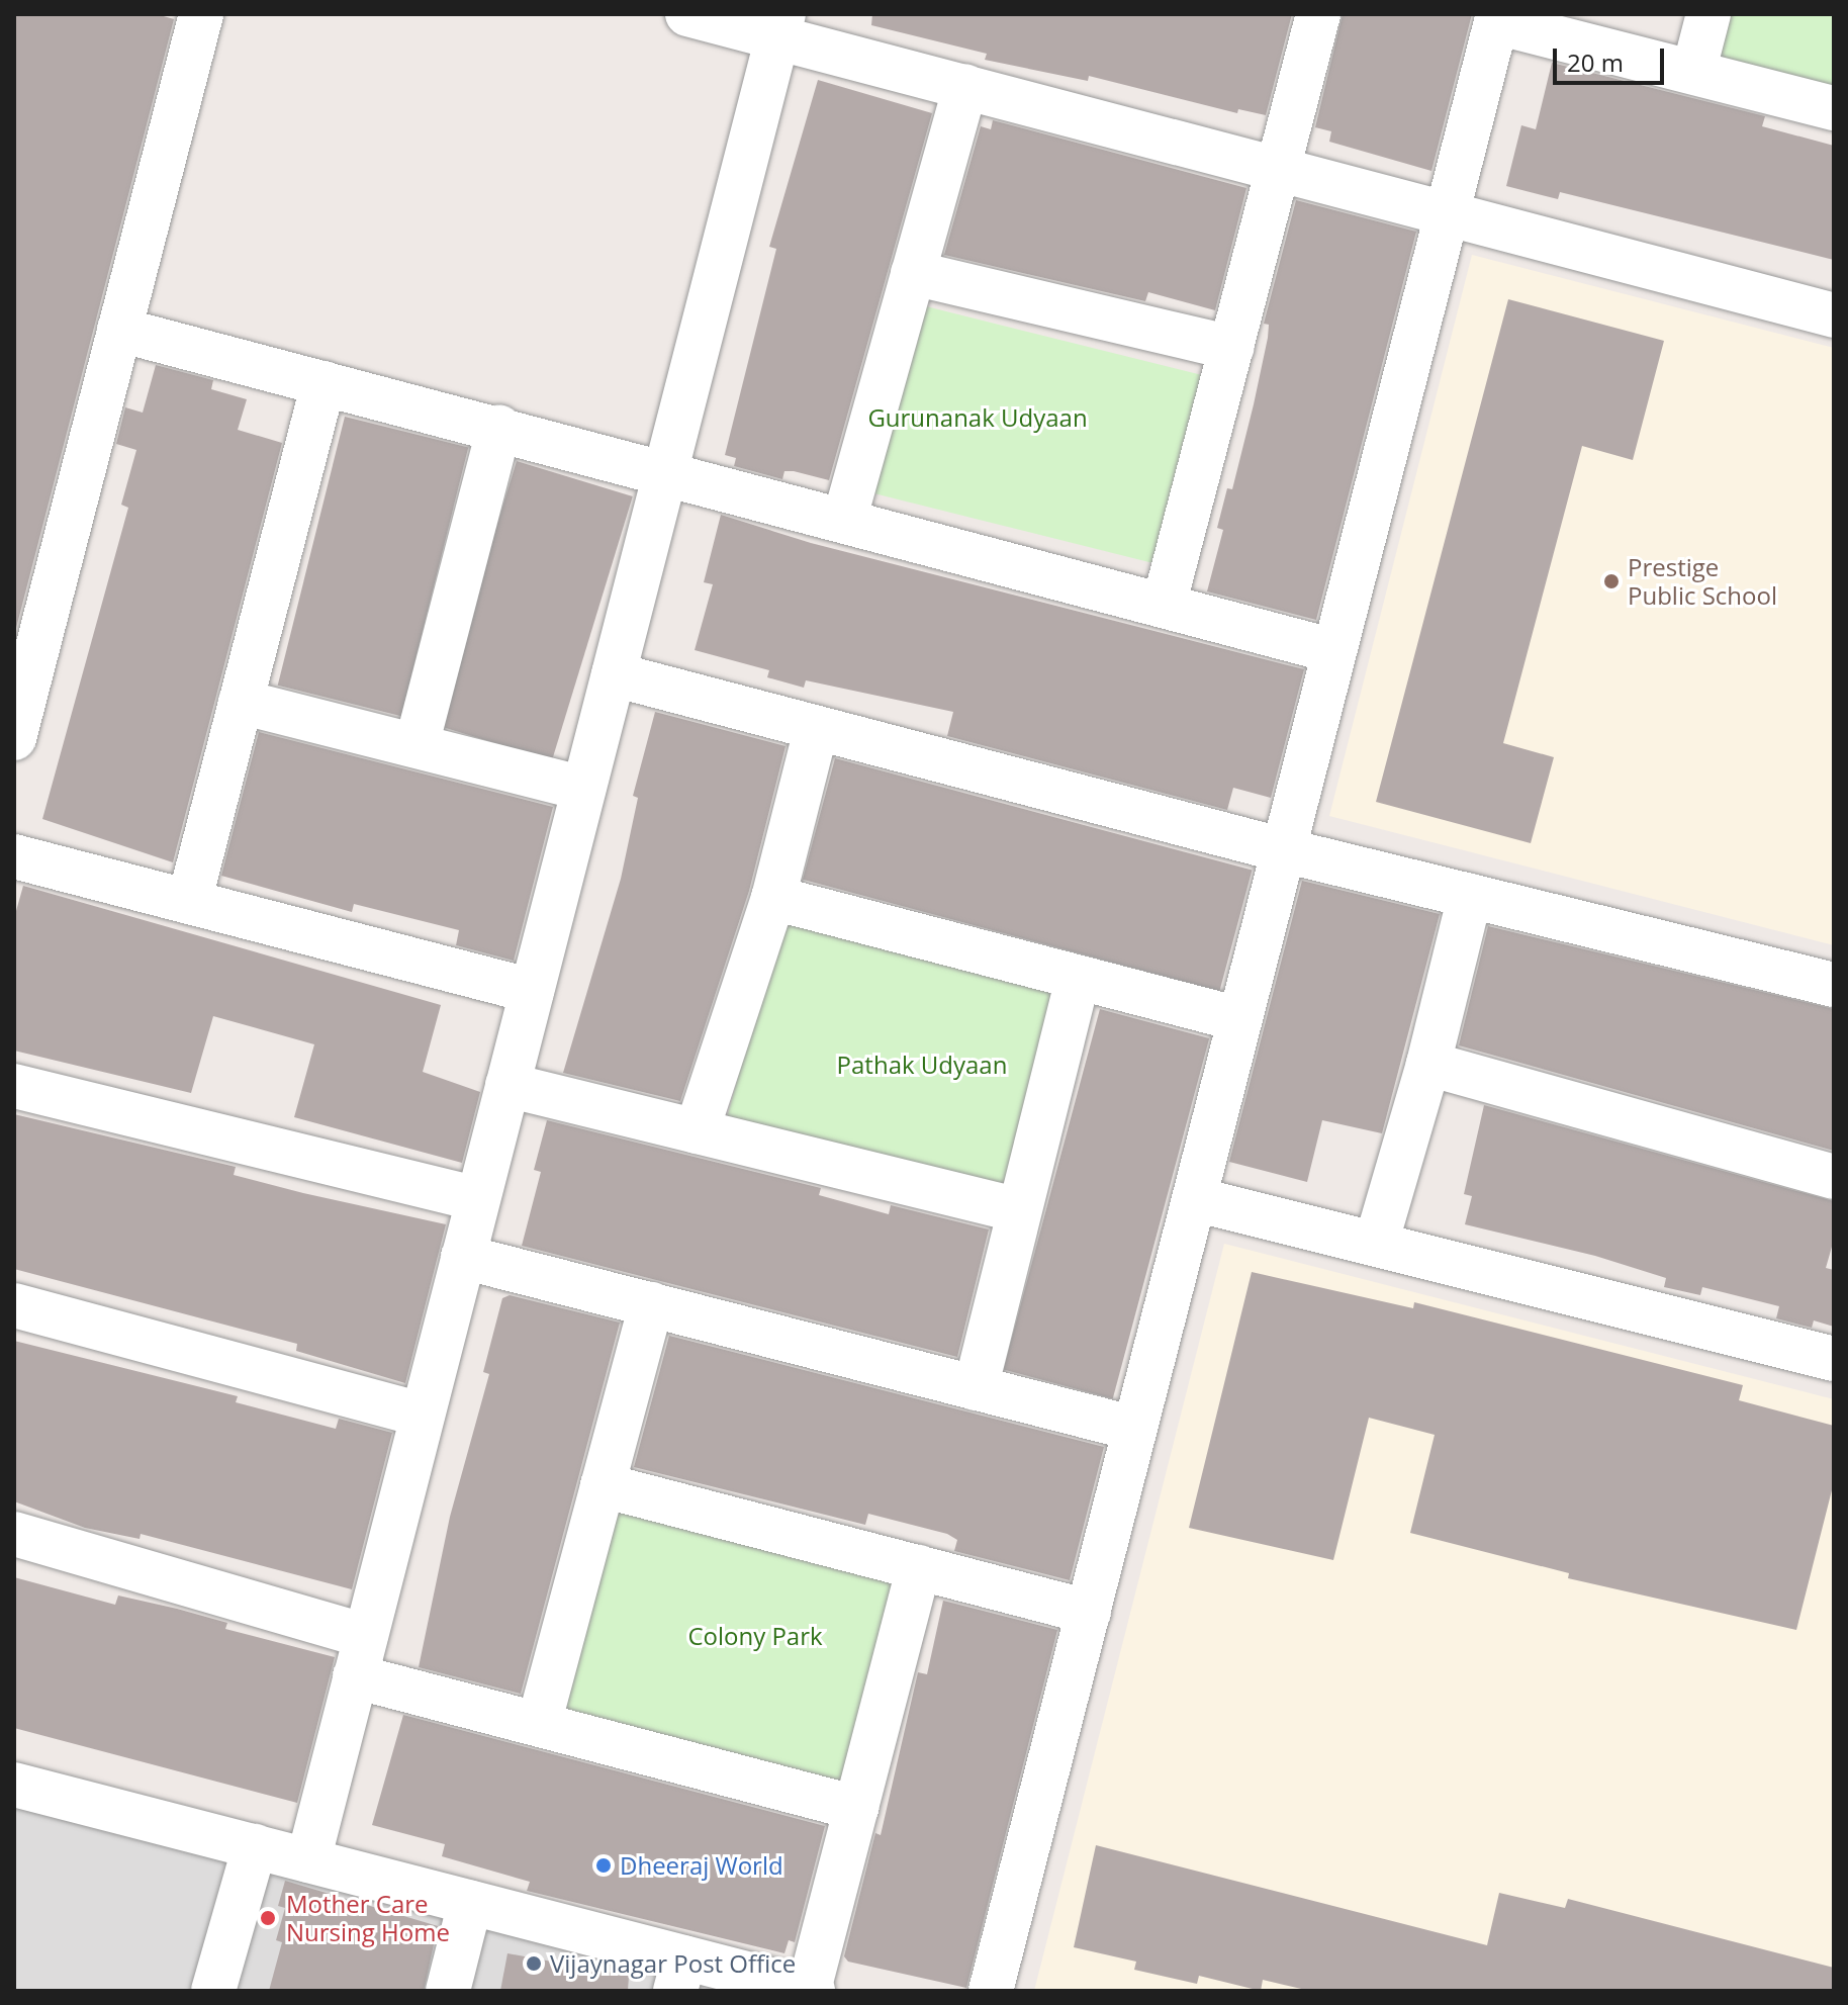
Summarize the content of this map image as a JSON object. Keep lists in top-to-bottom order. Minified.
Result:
{"parks":["Gurunanak Udyaan","Pathak Udyaan","Colony Park"],"places":["Prestige Public School","Dheeraj World","Mother Care Nursing Home","Vijaynagar Post Office"],"scale_bar":"20 m"}
